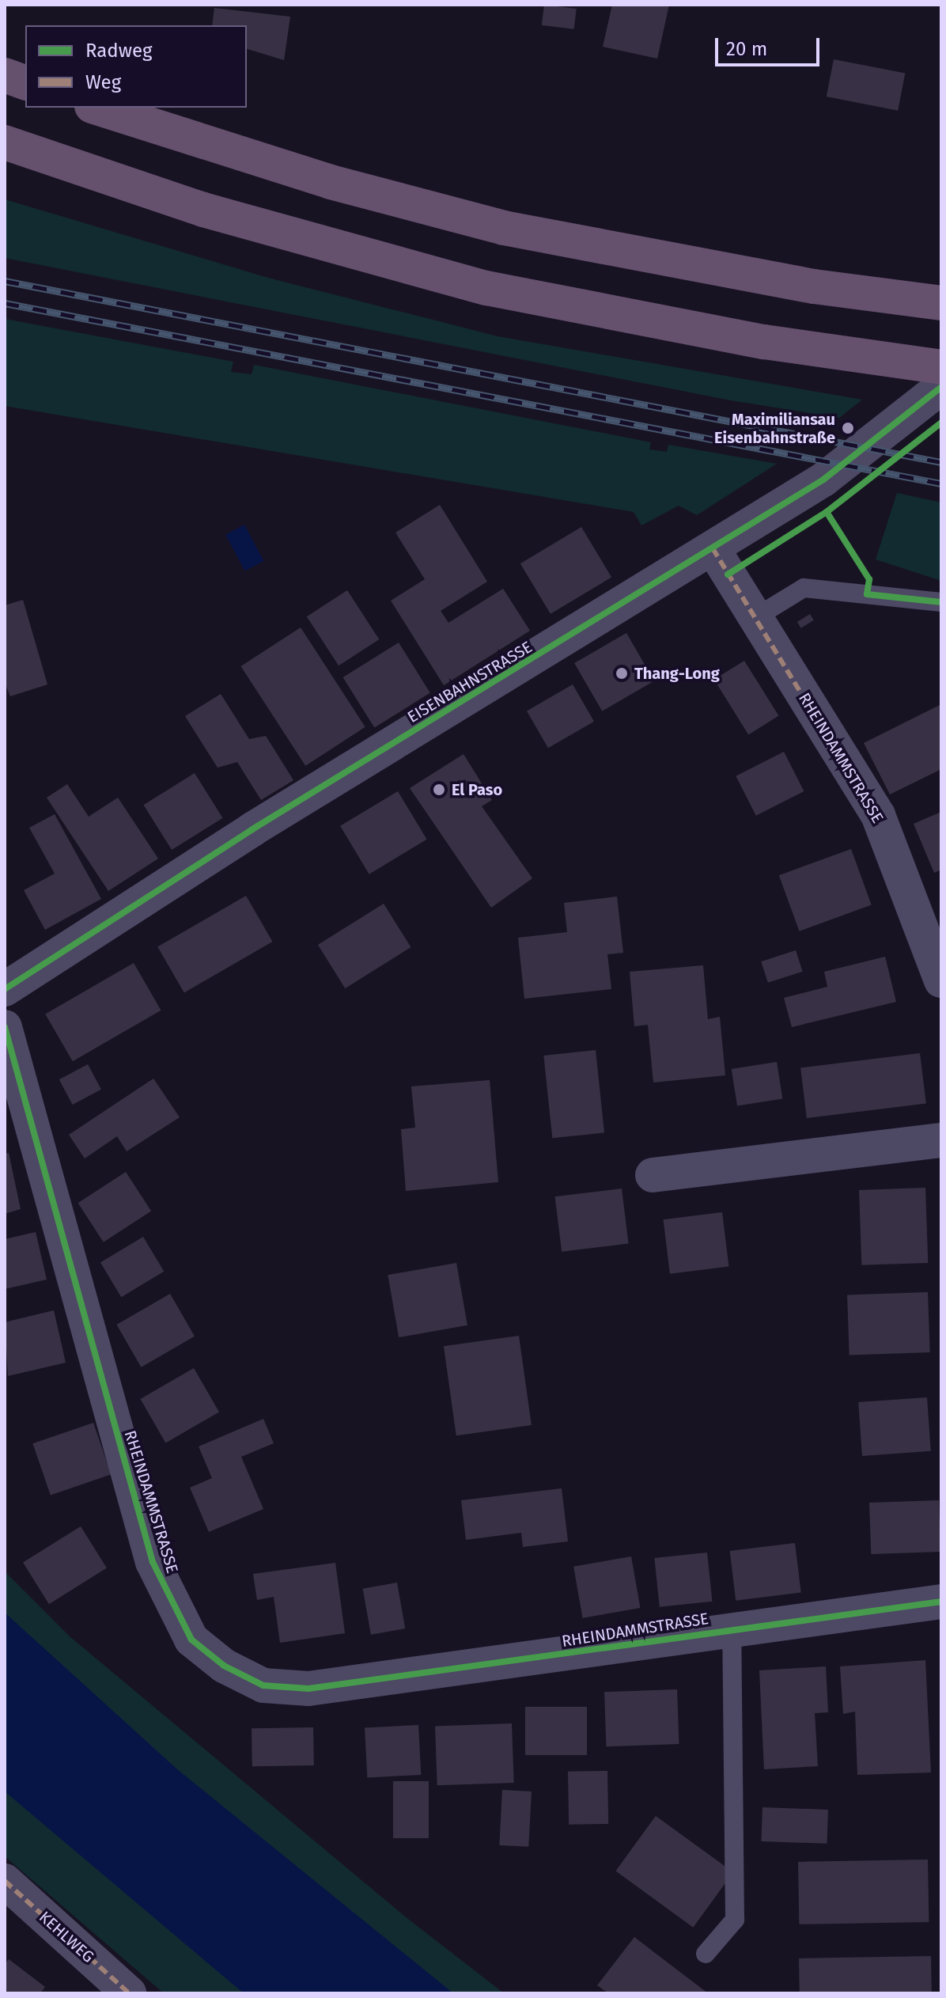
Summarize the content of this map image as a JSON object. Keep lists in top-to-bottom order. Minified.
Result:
{"streets":{"street":["EISENBAHNSTRASSE","RHEINDAMMSTRASSE","KEHLWEG"]},"crossings":[["EISENBAHNSTRASSE","RHEINDAMMSTRASSE"]],"places":["Maximiliansau Eisenbahnstraße","Thang-Long","El Paso"],"legend":["Radweg","Weg"],"scale_bar":"20 m"}
